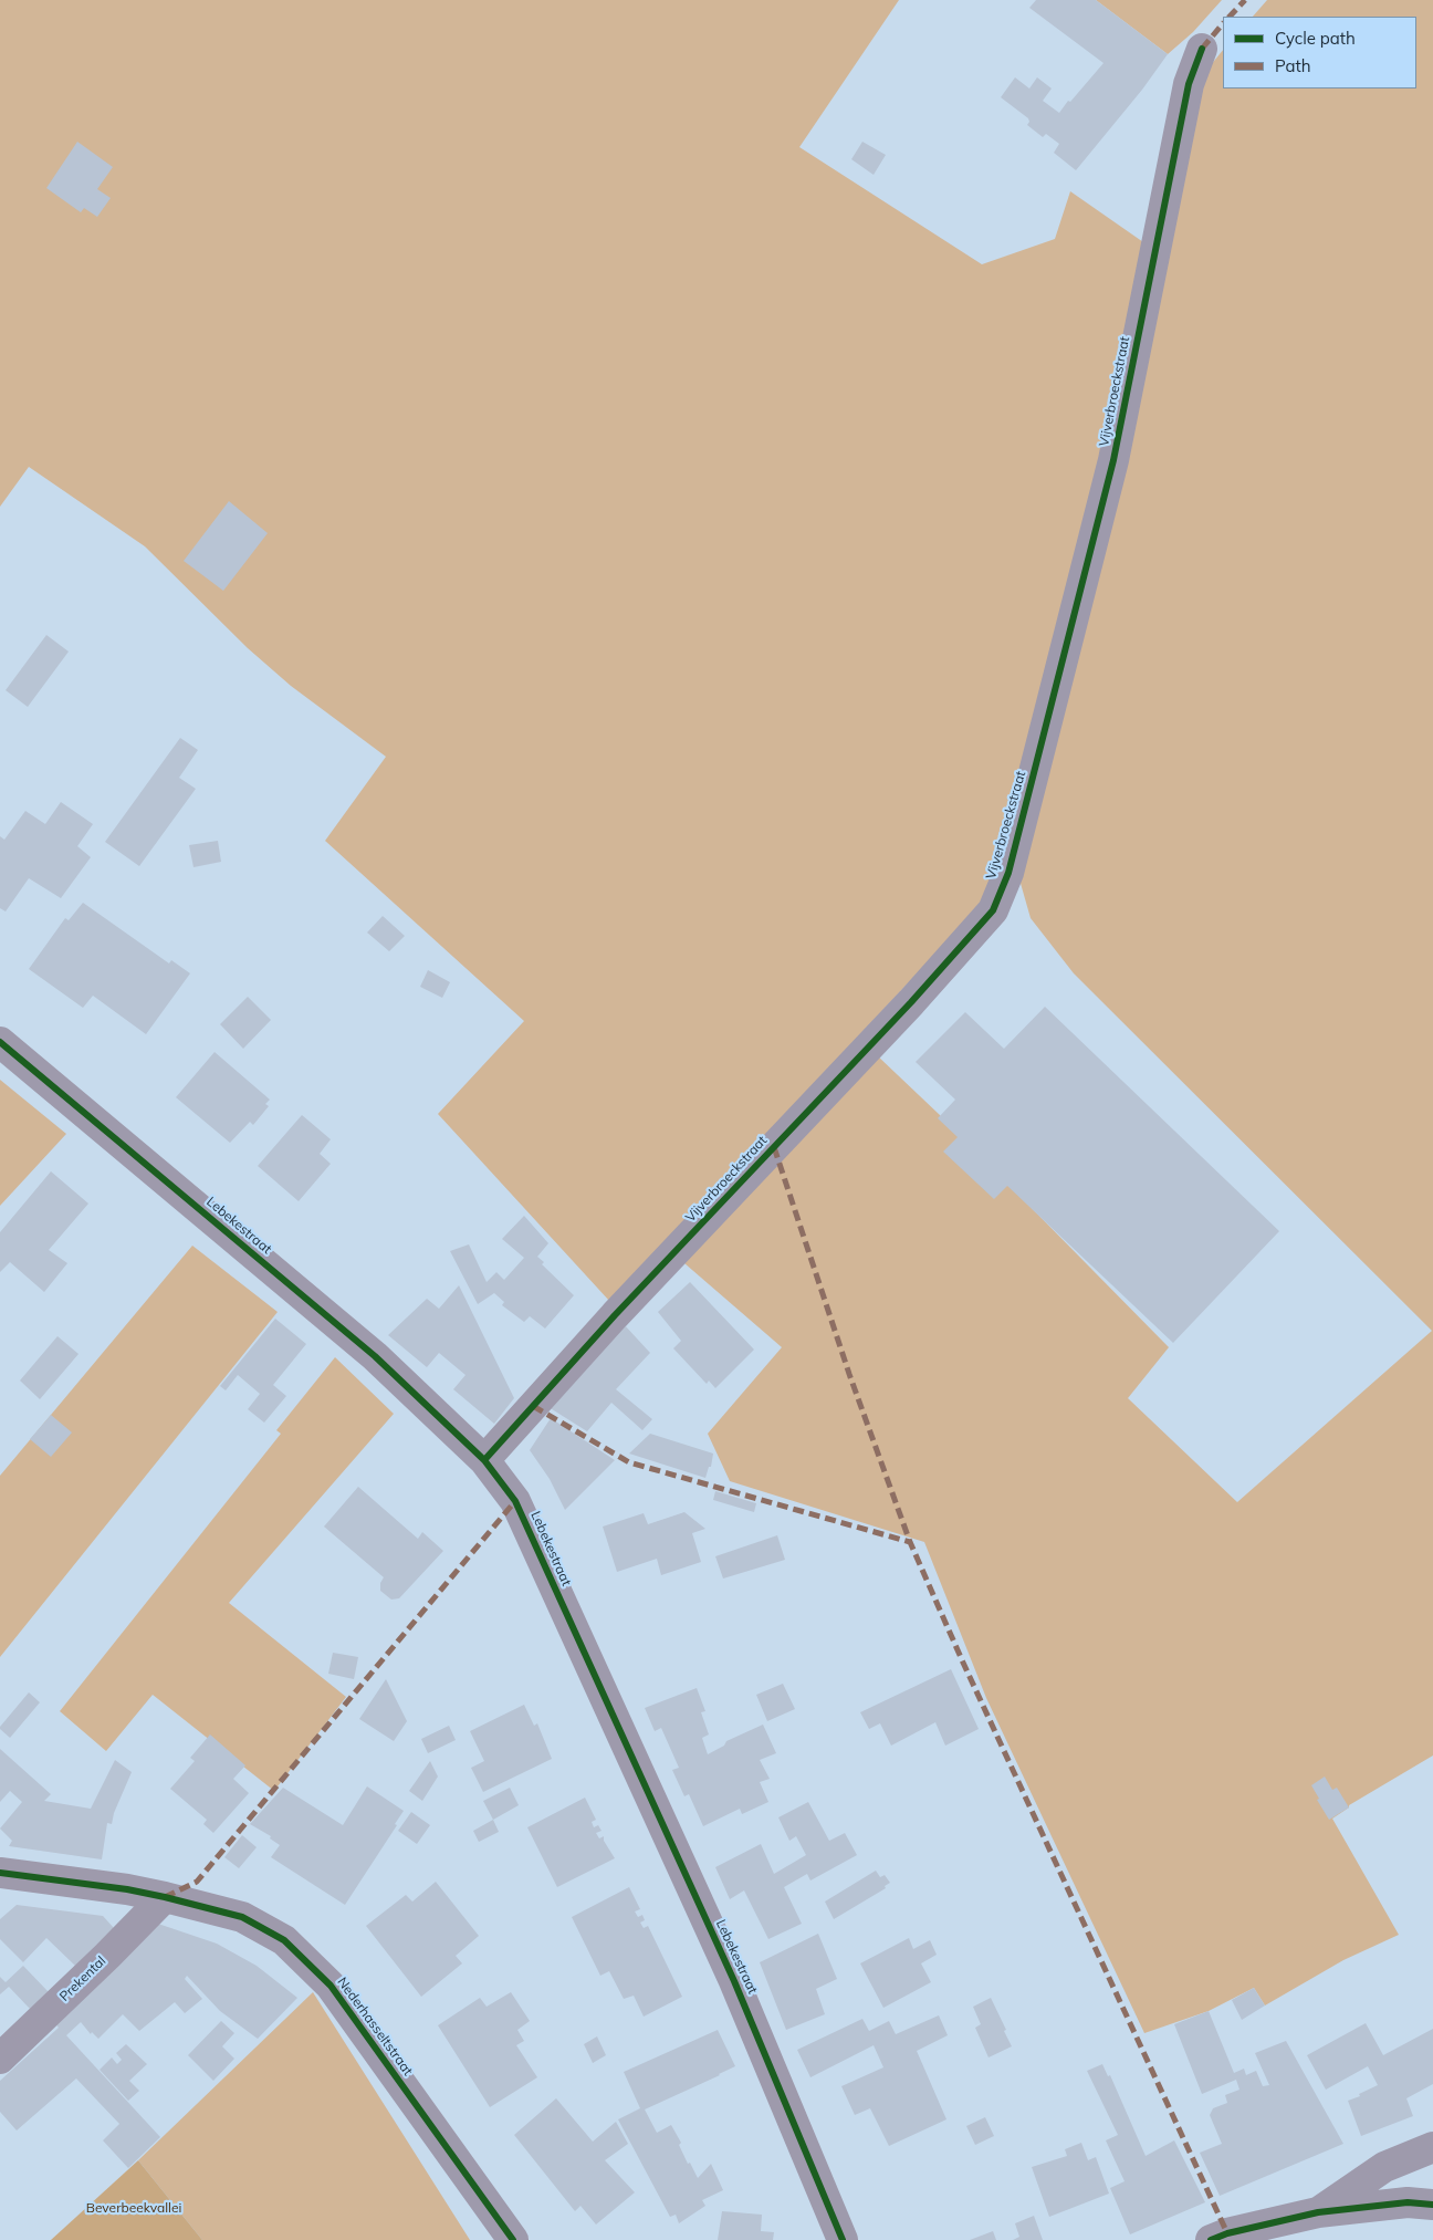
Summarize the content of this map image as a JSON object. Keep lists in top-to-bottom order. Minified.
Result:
{"streets":{"street":["Vijverbroeckstraat","Lebekestraat","Prekental","Nederhasseltstraat"]},"crossings":[["Vijverbroeckstraat","Lebekestraat"],["Prekental","Nederhasseltstraat"]],"parks":["Beverbeekvallei"],"legend":["Cycle path","Path"]}
